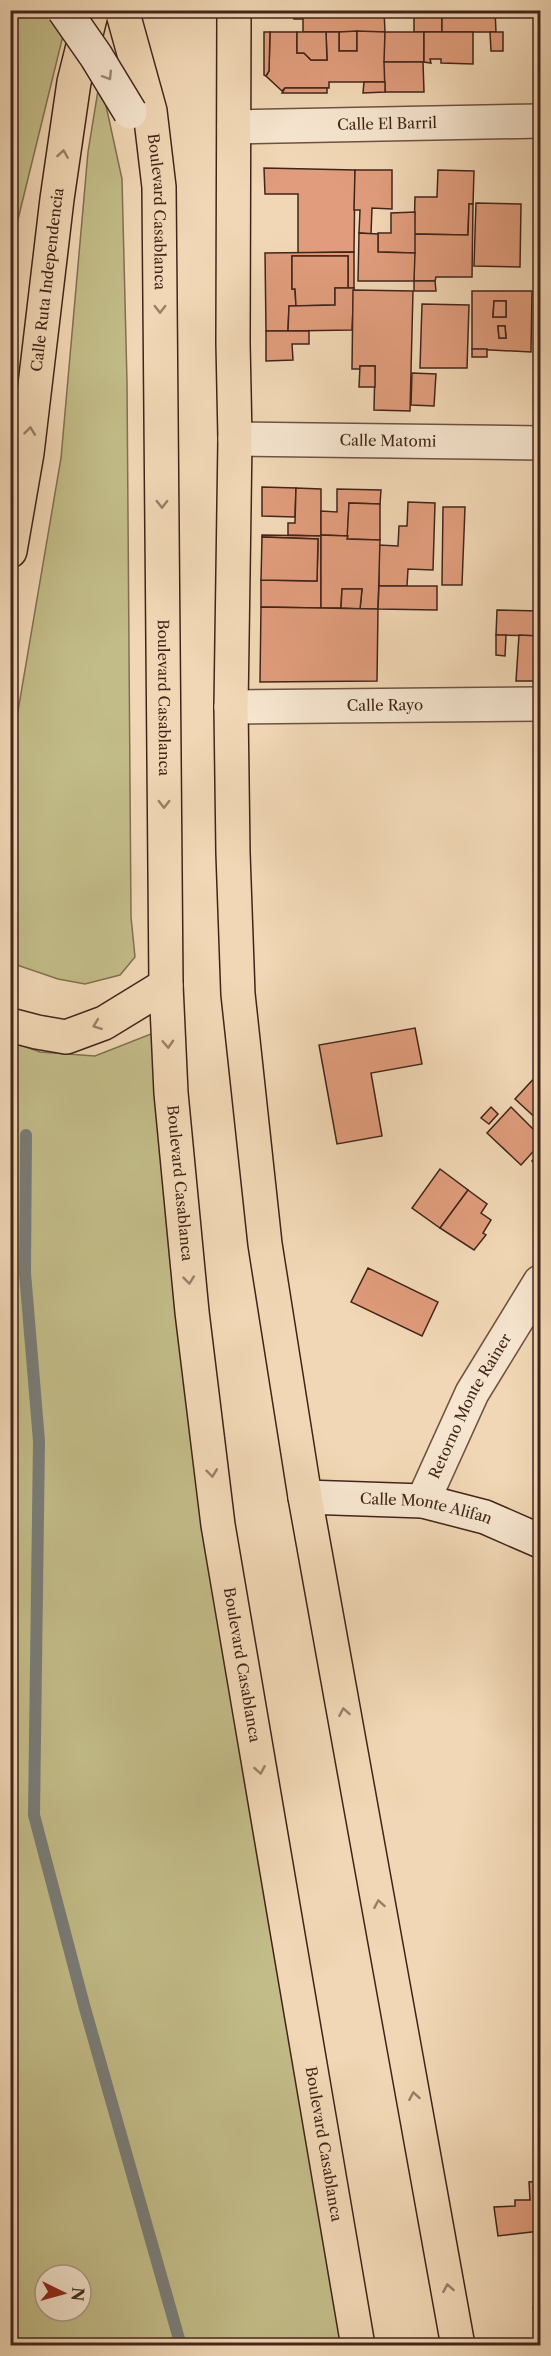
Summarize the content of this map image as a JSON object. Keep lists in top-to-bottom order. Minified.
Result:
{"streets":{"main road":["Boulevard Casablanca","Calle Ruta Independencia"],"street":["Calle El Barril","Calle Matomi","Calle Rayo","Retorno Monte Rainer","Calle Monte Alifan"]},"crossings":[["Retorno Monte Rainer","Calle Monte Alifan"]],"north":"right"}
